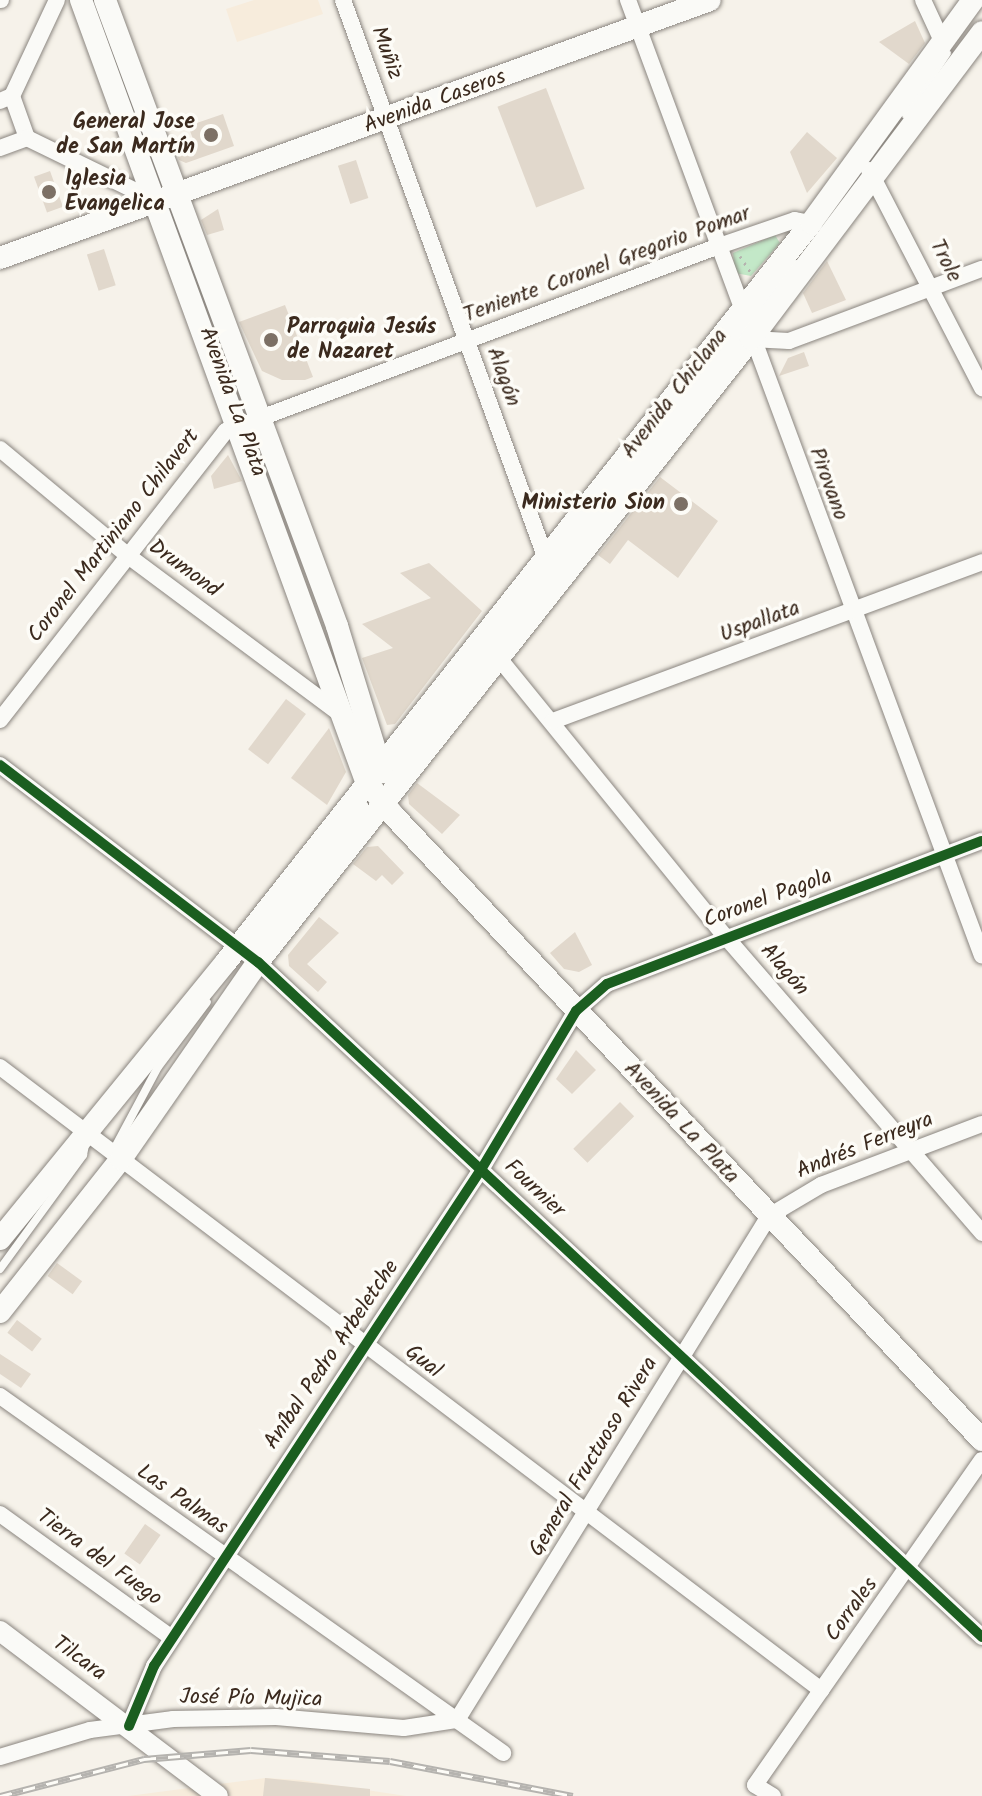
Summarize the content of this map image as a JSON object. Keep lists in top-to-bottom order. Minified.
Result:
{"streets":{"main road":["Avenida Caseros","Avenida Chiclana","Avenida La Plata"],"street":["Muñiz","Trole","Teniente Coronel Gregorio Pomar","Alagón","Pirovano","Coronel Martiniano Chilavert","Drumond","Uspallata","Coronel Pagola","Andrés Ferreyra","Fournier","Aníbal Pedro Arbeletche","Gual","General Fructuoso Rivera","Las Palmas","Tierra del Fuego","Corrales","Tilcara","José Pío Mujica"]},"crossings":[["Muñiz","Avenida Caseros"],["Muñiz","Alagón"],["Avenida Caseros","Alagón"],["Avenida Caseros","Avenida La Plata"],["Avenida Caseros","Pirovano"],["Trole","Avenida Chiclana"],["Teniente Coronel Gregorio Pomar","Alagón"],["Teniente Coronel Gregorio Pomar","Avenida Chiclana"],["Teniente Coronel Gregorio Pomar","Avenida La Plata"],["Teniente Coronel Gregorio Pomar","Pirovano"],["Teniente Coronel Gregorio Pomar","Coronel Martiniano Chilavert"],["Alagón","Avenida Chiclana"],["Alagón","Uspallata"],["Alagón","Coronel Pagola"],["Alagón","Andrés Ferreyra"],["Avenida Chiclana","Avenida La Plata"],["Avenida Chiclana","Pirovano"],["Avenida La Plata","Coronel Martiniano Chilavert"],["Avenida La Plata","Drumond"],["Avenida La Plata","Coronel Pagola"],["Avenida La Plata","Andrés Ferreyra"],["Avenida La Plata","Aníbal Pedro Arbeletche"],["Avenida La Plata","General Fructuoso Rivera"],["Pirovano","Uspallata"],["Pirovano","Coronel Pagola"],["Coronel Martiniano Chilavert","Drumond"],["Coronel Pagola","Aníbal Pedro Arbeletche"],["Andrés Ferreyra","General Fructuoso Rivera"],["Fournier","Aníbal Pedro Arbeletche"],["Fournier","General Fructuoso Rivera"],["Fournier","Corrales"],["Aníbal Pedro Arbeletche","Gual"],["Aníbal Pedro Arbeletche","Las Palmas"],["Aníbal Pedro Arbeletche","Tierra del Fuego"],["Aníbal Pedro Arbeletche","Tilcara"],["Aníbal Pedro Arbeletche","José Pío Mujica"],["Gual","General Fructuoso Rivera"],["Gual","Corrales"],["General Fructuoso Rivera","Las Palmas"],["General Fructuoso Rivera","José Pío Mujica"],["Las Palmas","José Pío Mujica"],["Tilcara","José Pío Mujica"]],"places":["General Jose de San Martín","Iglesia Evangelica","Parroquia Jesús de Nazaret","Ministerio Sion"]}
